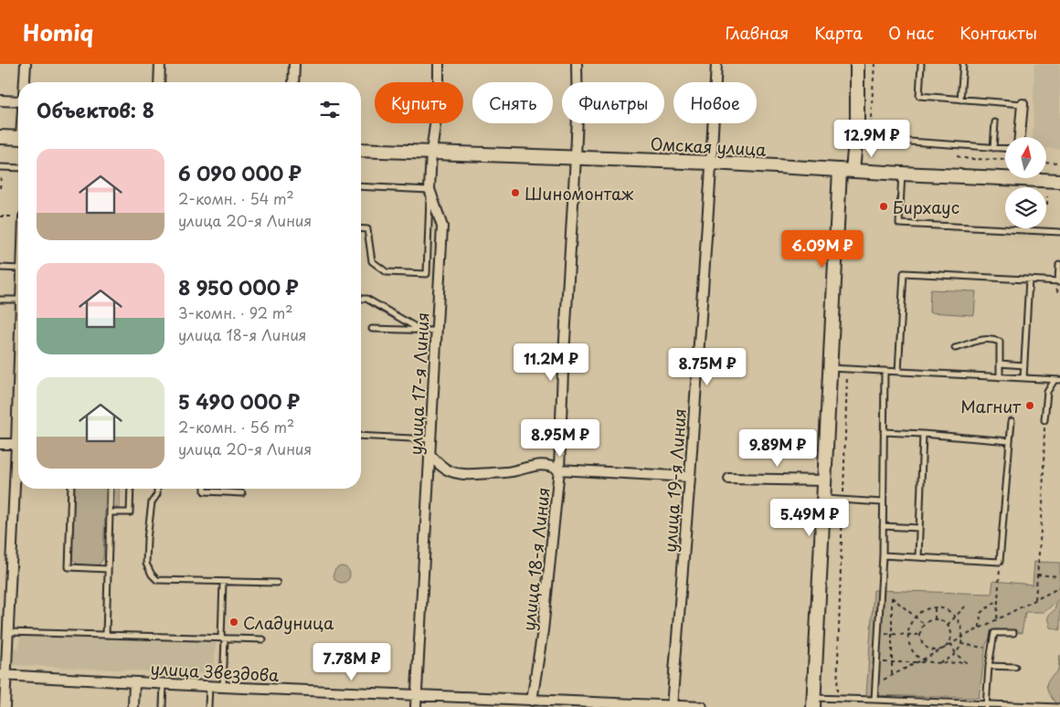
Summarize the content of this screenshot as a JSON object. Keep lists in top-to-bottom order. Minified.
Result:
{"streets":{"main road":["Омская улица"],"street":["улица 17-я Линия","улица 19-я Линия","улица 18-я Линия","улица Звездова"]},"crossings":[["Омская улица","улица 17-я Линия"],["Омская улица","улица 19-я Линия"],["Омская улица","улица 18-я Линия"],["улица 17-я Линия","улица Звездова"],["улица 19-я Линия","улица Звездова"],["улица 18-я Линия","улица Звездова"]],"places":["Шиномонтаж","Бирхаус","Магнит","Сладуница"],"north":"top","page":{"header":"Homiq","nav":["Главная","Карта","О нас","Контакты"],"chip":["Купить","Снять","Фильтры","Новое"],"heading":"Объектов: 8","price":["12.9M ₽","6.09M ₽","11.2M ₽","8.75M ₽","8.95M ₽","9.89M ₽","5.49M ₽","7.78M ₽"],"list":[{"name":"6 090 000 ₽","note":"2-комн. · 54 m² · улица 20-я Линия"},{"name":"8 950 000 ₽","note":"3-комн. · 92 m² · улица 18-я Линия"},{"name":"5 490 000 ₽","note":"2-комн. · 56 m² · улица 20-я Линия"}]}}
